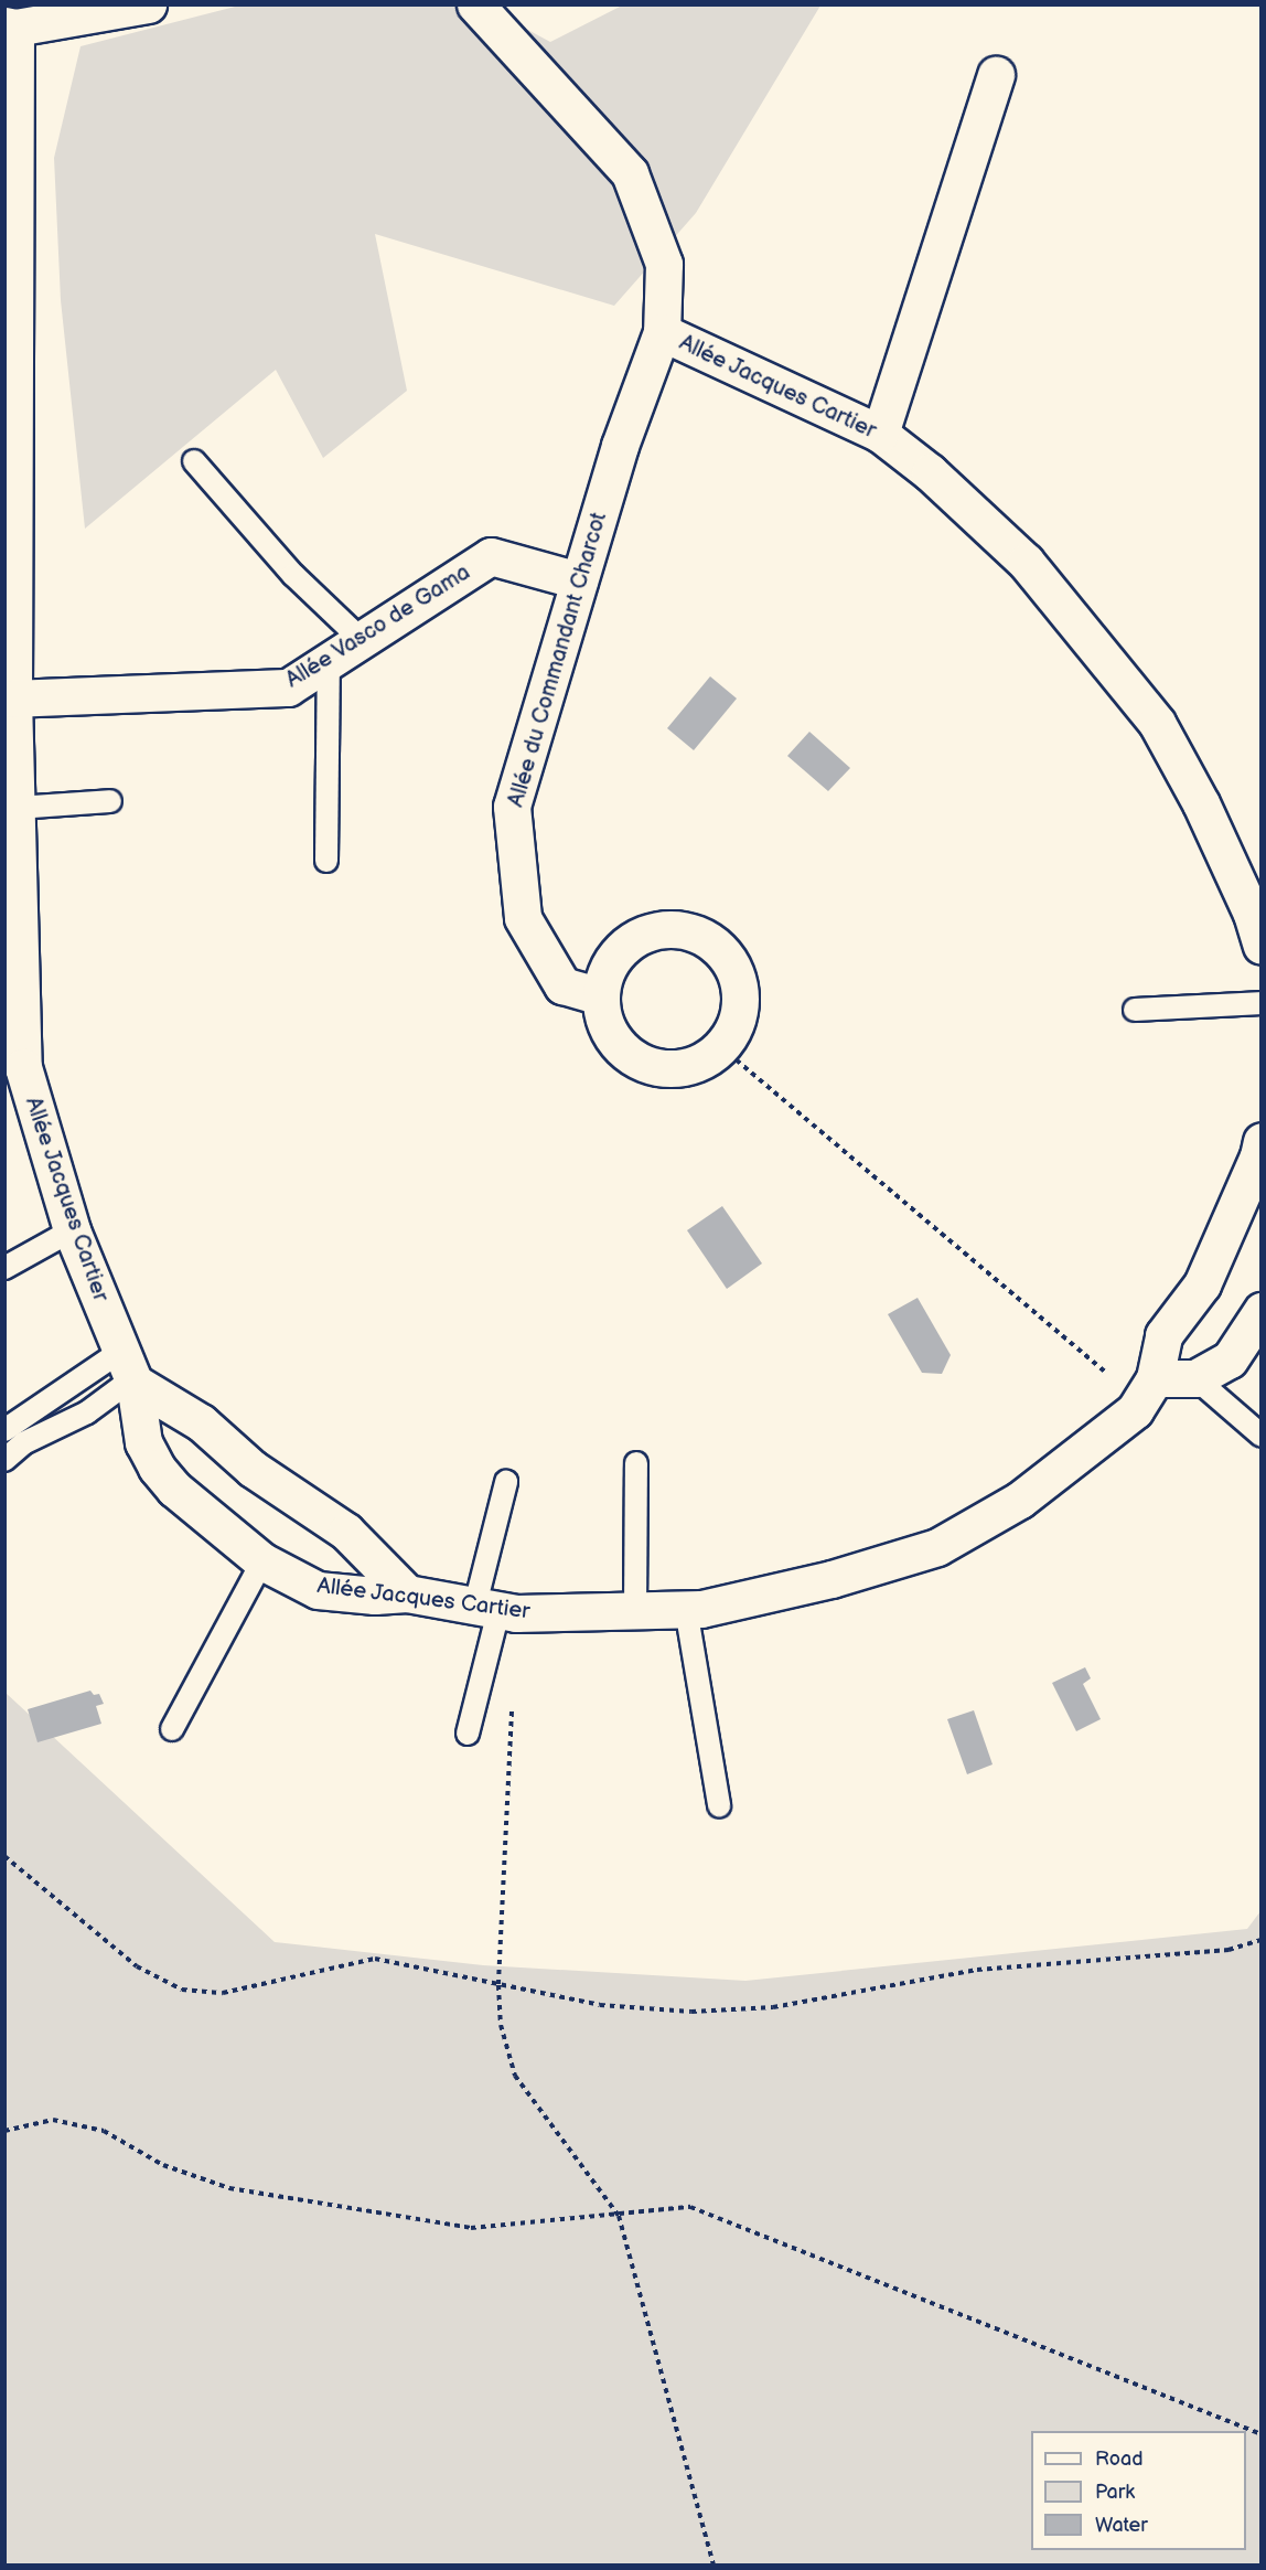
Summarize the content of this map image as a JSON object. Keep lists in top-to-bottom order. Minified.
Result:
{"streets":{"street":["Allée Jacques Cartier","Allée Vasco de Gama","Allée du Commandant Charcot"]},"crossings":[["Allée Jacques Cartier","Allée Vasco de Gama"],["Allée Jacques Cartier","Allée du Commandant Charcot"],["Allée Vasco de Gama","Allée du Commandant Charcot"]],"legend":["Road","Park","Water"]}
